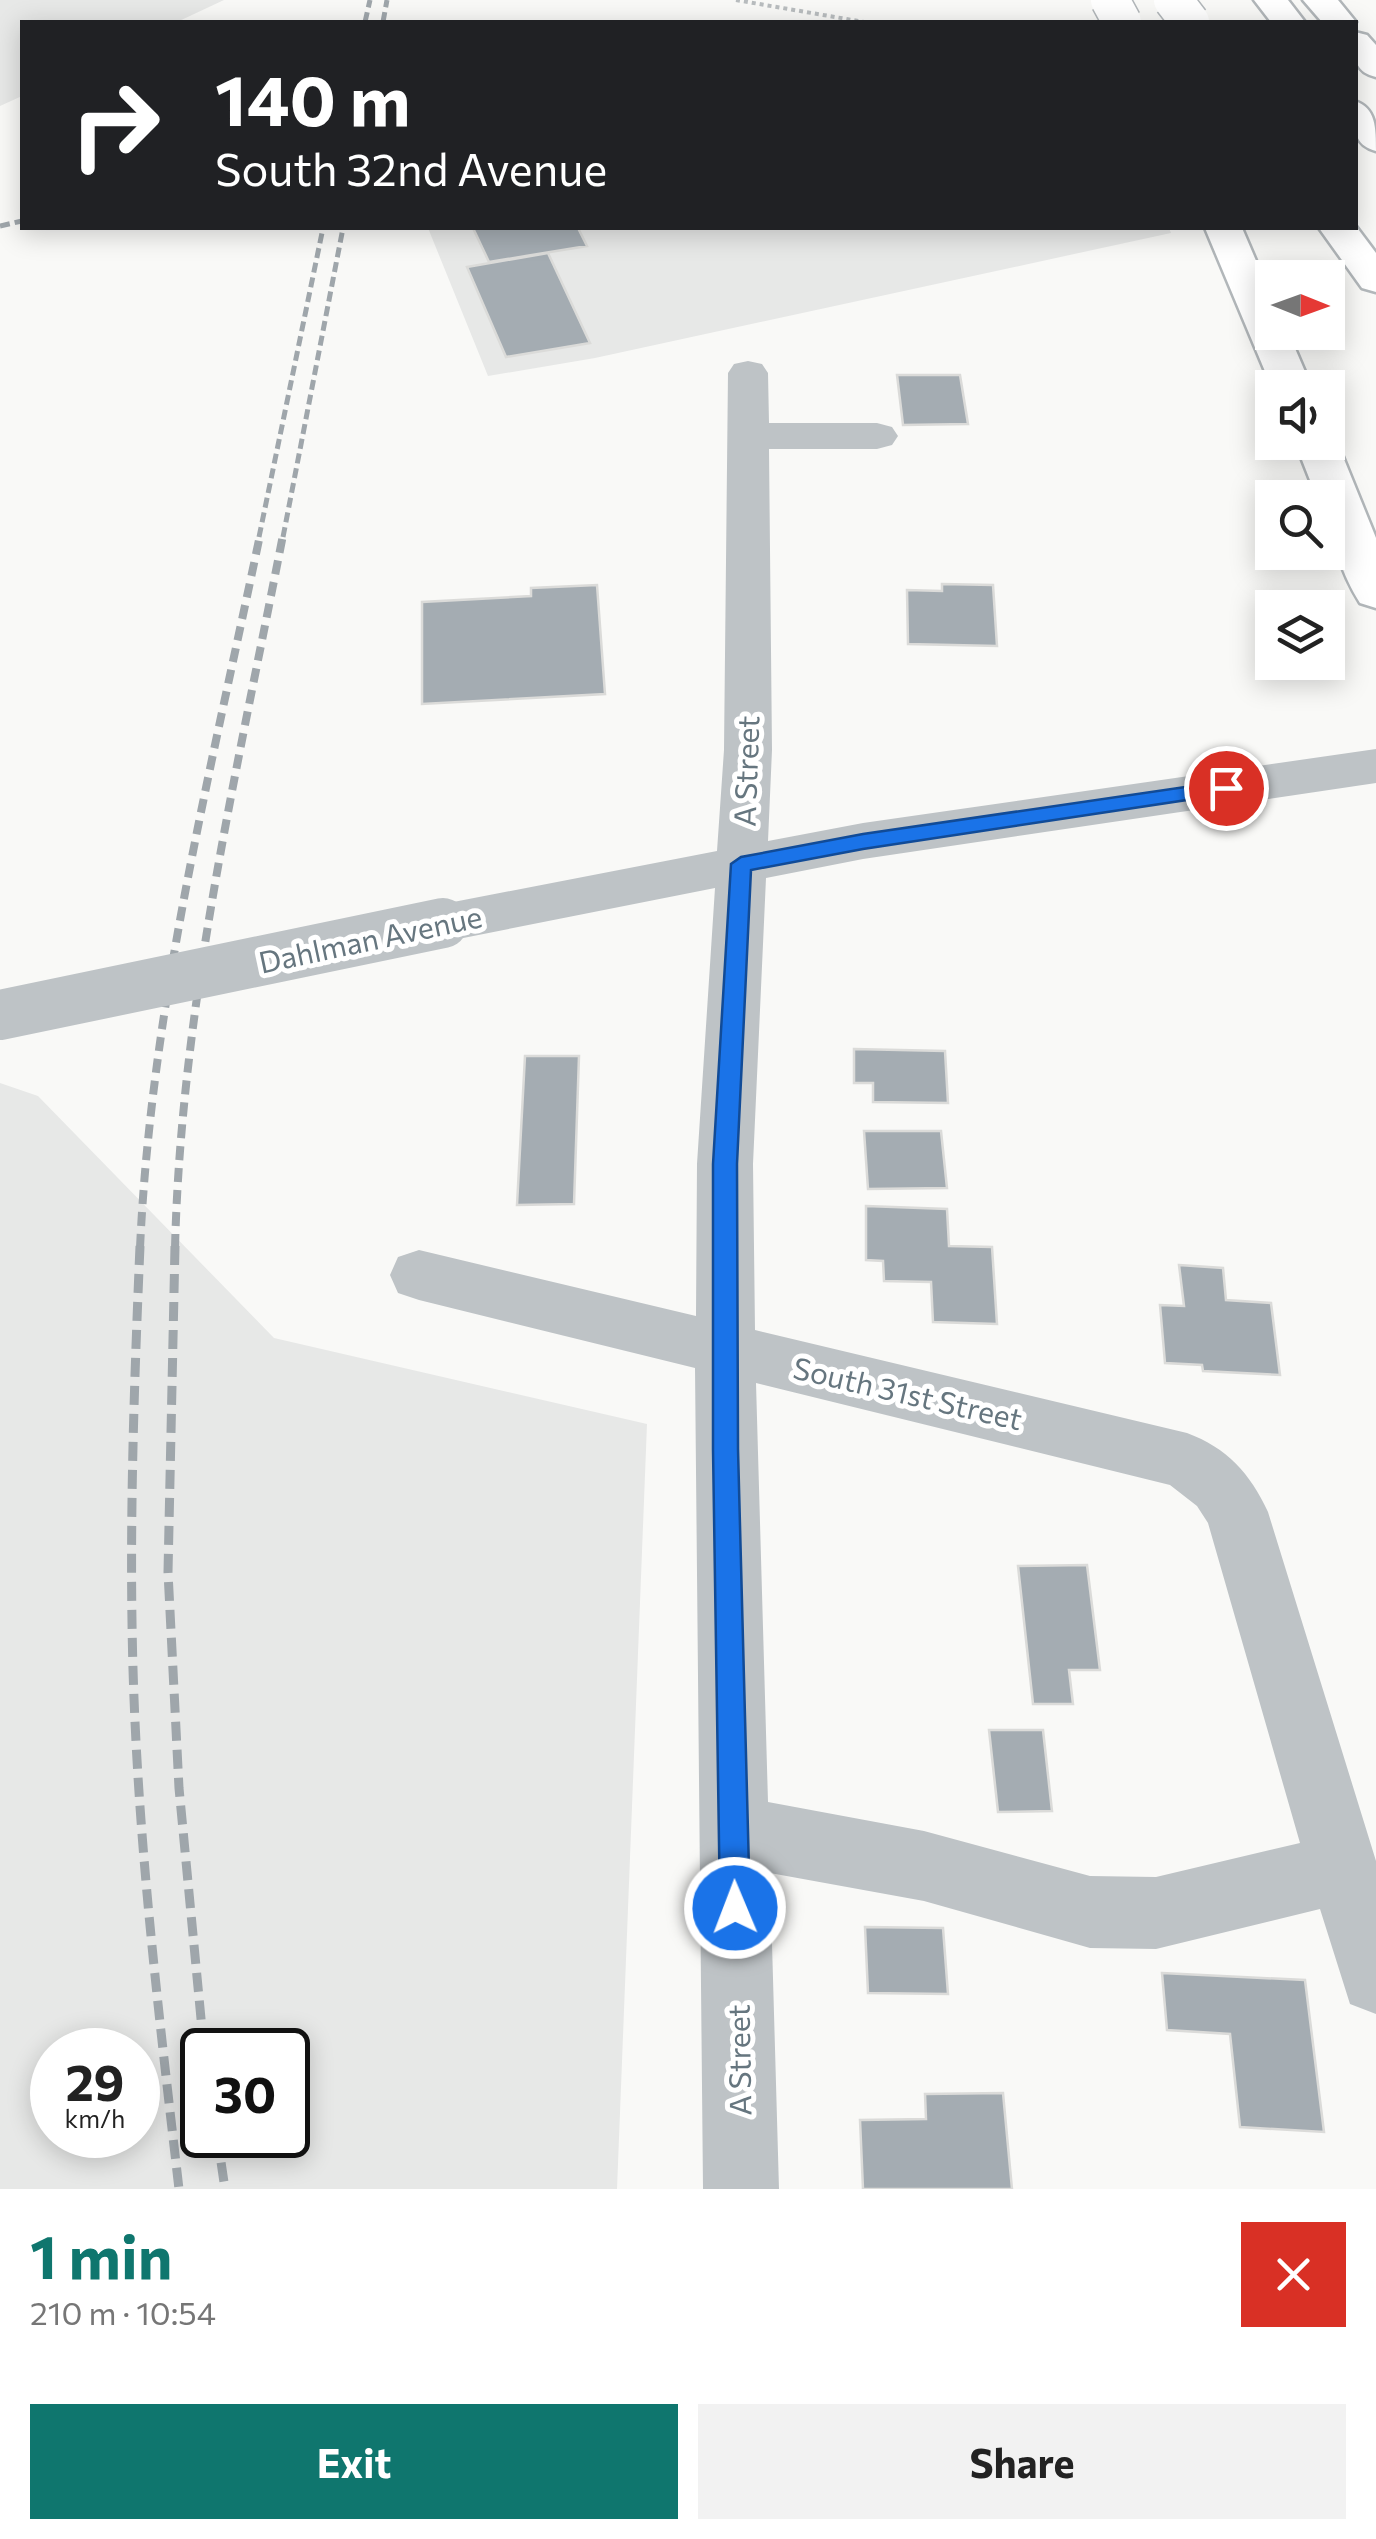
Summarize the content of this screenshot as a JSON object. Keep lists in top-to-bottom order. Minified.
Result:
{"streets":{"street":["A Street","Dahlman Avenue","South 31st Street"]},"crossings":[["A Street","Dahlman Avenue"],["A Street","South 31st Street"]],"north":"right","page":{"turn":["140 m","South 32nd Avenue"],"speed":"29 km/h","limit":"30","heading":["1 min","210 m · 10:54"],"buttons":["Exit","Share"]}}
